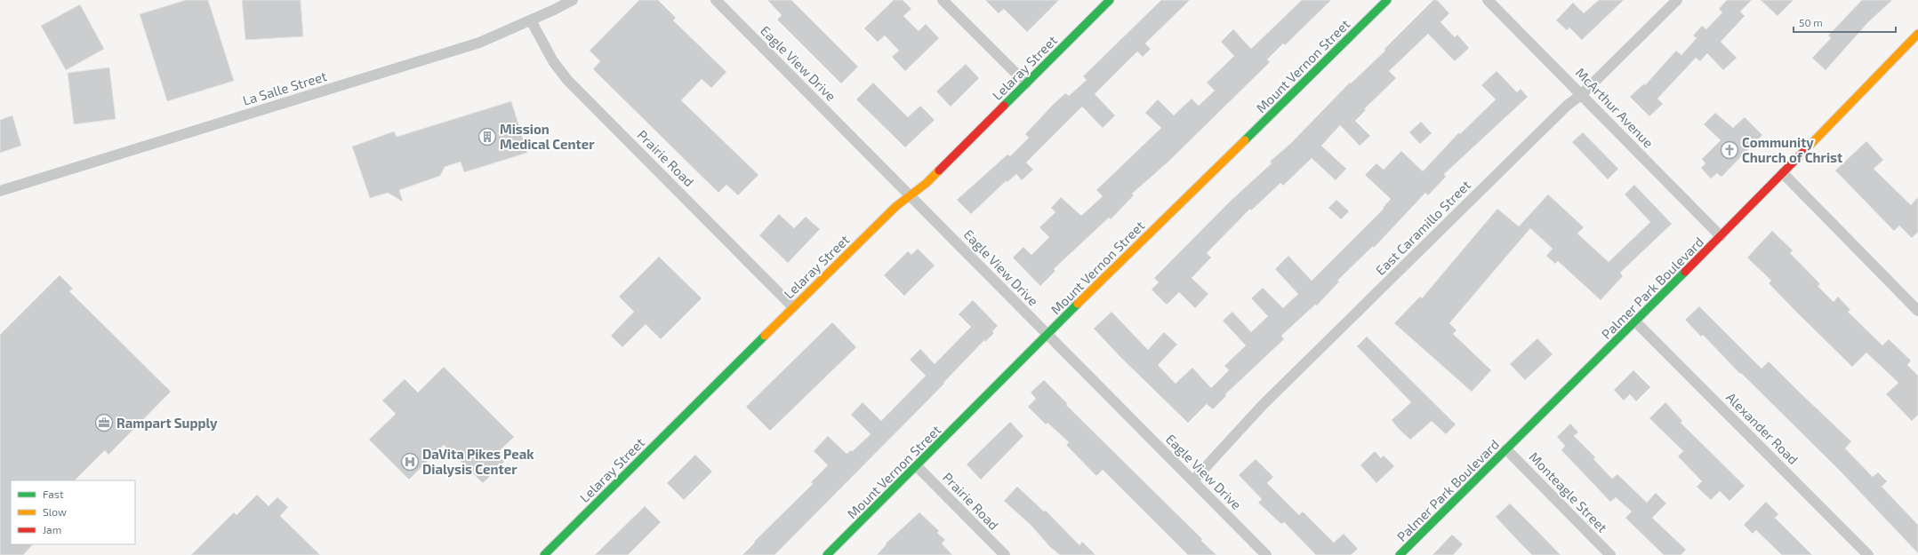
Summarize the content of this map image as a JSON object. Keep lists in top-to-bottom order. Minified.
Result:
{"streets":{"street":["Eagle View Drive","Mount Vernon Street","Lelaray Street","La Salle Street","McArthur Avenue","Prairie Road","East Caramillo Street","Palmer Park Boulevard","Alexander Road","Monteagle Street"]},"crossings":[["Eagle View Drive","Mount Vernon Street"],["Eagle View Drive","Lelaray Street"],["Eagle View Drive","East Caramillo Street"],["Mount Vernon Street","Prairie Road"],["Lelaray Street","Prairie Road"],["La Salle Street","Prairie Road"],["McArthur Avenue","East Caramillo Street"],["McArthur Avenue","Palmer Park Boulevard"],["Palmer Park Boulevard","Alexander Road"],["Palmer Park Boulevard","Monteagle Street"]],"places":{"building":["Mission Medical Center"],"church":["Community Church of Christ"],"office":["Rampart Supply"],"hospital":["DaVita Pikes Peak Dialysis Center"]},"legend":["Fast","Slow","Jam"],"scale_bar":"50 m"}
